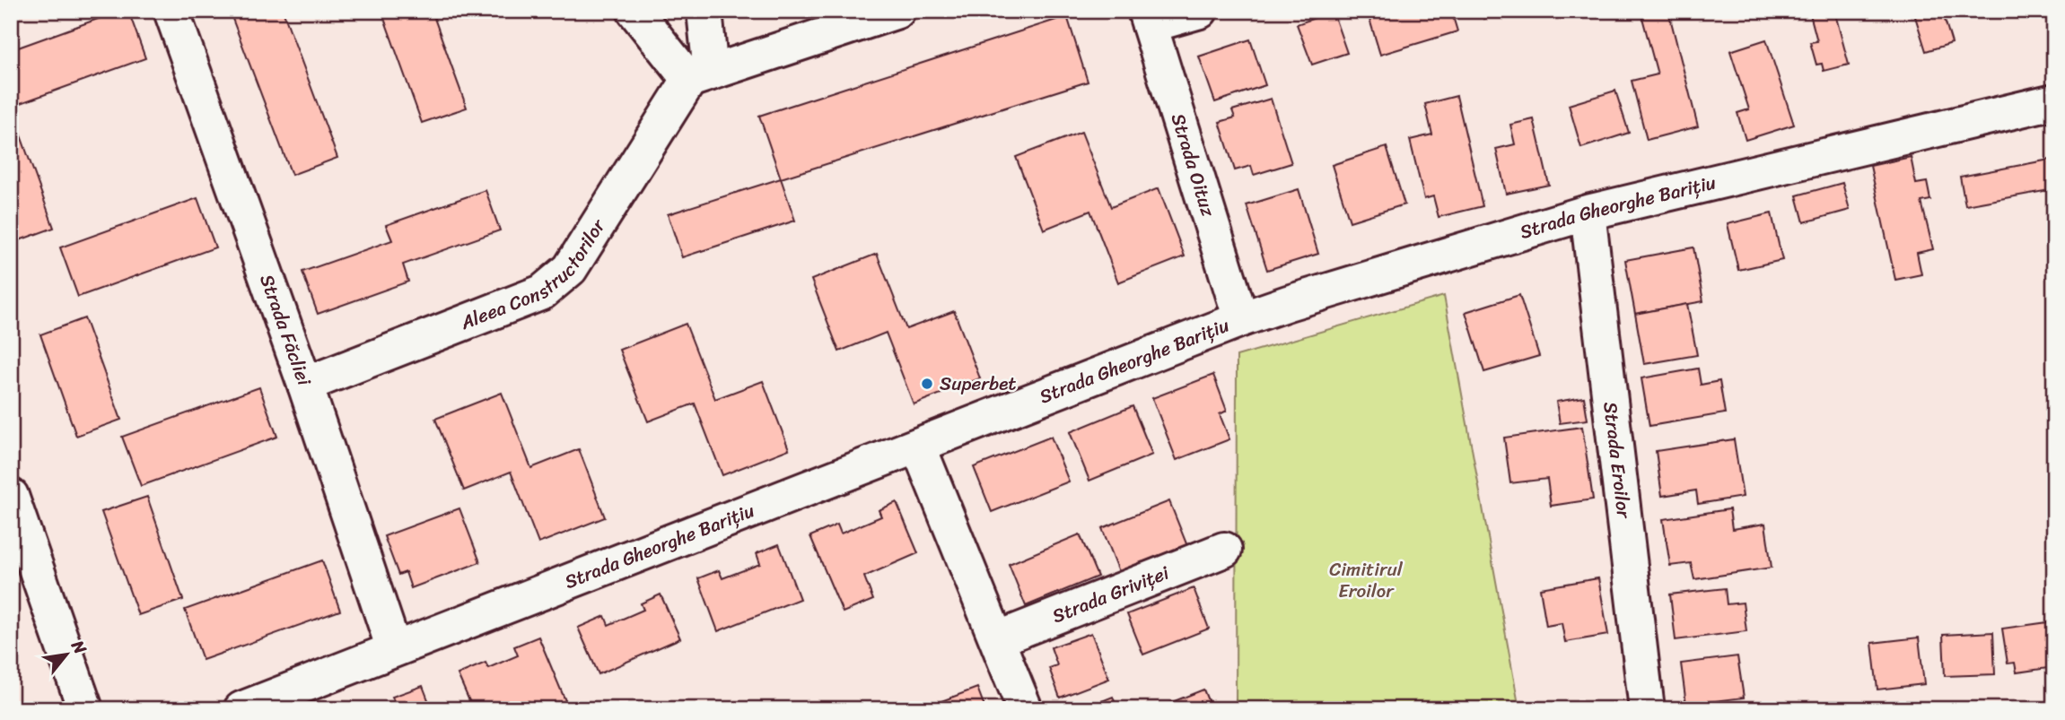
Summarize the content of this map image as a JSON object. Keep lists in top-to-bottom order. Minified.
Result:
{"streets":{"street":["Strada Oituz","Strada Gheorghe Barițiu","Aleea Constructorilor","Strada Făcliei","Strada Eroilor","Strada Griviței"]},"crossings":[["Strada Oituz","Strada Gheorghe Barițiu"],["Strada Gheorghe Barițiu","Strada Făcliei"],["Strada Gheorghe Barițiu","Strada Eroilor"],["Aleea Constructorilor","Strada Făcliei"]],"parks":["Cimitirul Eroilor"],"places":["Superbet"],"north":"top right"}
